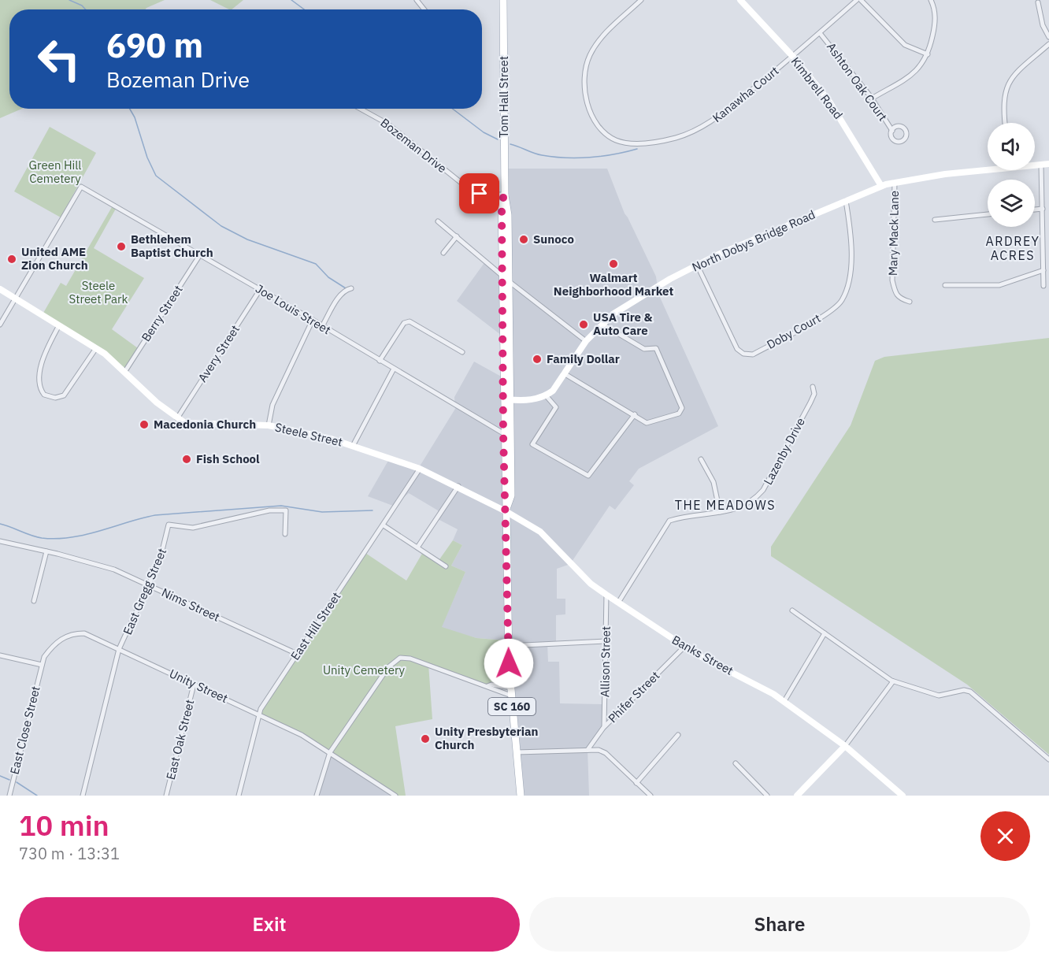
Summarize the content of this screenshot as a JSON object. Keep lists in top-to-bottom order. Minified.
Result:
{"streets":{"main road":["Tom Hall Street","SC 160"],"street":["Ashton Oak Court","Kimbrell Road","Kanawha Court","Bozeman Drive","Mary Mack Lane","North Dobys Bridge Road","Joe Louis Street","Berry Street","Doby Court","Avery Street","Steele Street","Lazenby Drive","East Gregg Street","Nims Street","East Hill Street","Banks Street","Allison Street","Unity Street","Phifer Street","East Close Street","East Oak Street"]},"crossings":[["Ashton Oak Court","Kanawha Court"],["Kimbrell Road","Kanawha Court"],["Kimbrell Road","North Dobys Bridge Road"],["Tom Hall Street","Bozeman Drive"],["Tom Hall Street","Joe Louis Street"],["Tom Hall Street","Steele Street"],["Tom Hall Street","Banks Street"],["Mary Mack Lane","North Dobys Bridge Road"],["North Dobys Bridge Road","Doby Court"],["Joe Louis Street","Berry Street"],["Joe Louis Street","Avery Street"],["Joe Louis Street","Steele Street"],["Berry Street","Steele Street"],["Avery Street","Steele Street"],["Steele Street","East Hill Street"],["Steele Street","Banks Street"],["Lazenby Drive","Banks Street"],["East Gregg Street","Nims Street"],["East Gregg Street","Unity Street"],["Nims Street","East Hill Street"],["East Hill Street","Unity Street"],["Banks Street","Allison Street"],["Banks Street","Phifer Street"],["Allison Street","Phifer Street"],["Unity Street","East Close Street"],["Unity Street","East Oak Street"]],"districts":["ARDREY ACRES","THE MEADOWS"],"parks":["Green Hill Cemetery","Steele Street Park","Unity Cemetery"],"places":["Sunoco","Bethlehem Baptist Church","United AME Zion Church","Walmart Neighborhood Market","USA Tire & Auto Care","Family Dollar","Macedonia Church","Fish School","Unity Presbyterian Church"],"page":{"turn":["690 m","Bozeman Drive"],"heading":["10 min","730 m · 13:31"],"buttons":["Exit","Share"]}}
